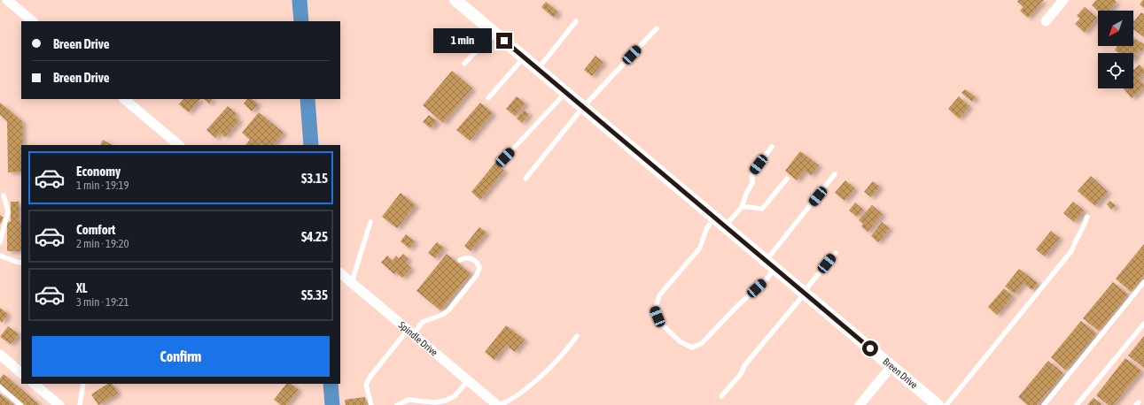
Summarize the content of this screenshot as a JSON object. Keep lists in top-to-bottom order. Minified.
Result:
{"streets":{"street":["Spindle Drive","Breen Drive"]},"north":"bottom left","page":{"banner":["Breen Drive","Breen Drive"],"bubble":"1 min","list":[{"name":"Economy","note":"1 min · 19:19","value":"$3.15"},{"name":"Comfort","note":"2 min · 19:20","value":"$4.25"},{"name":"XL","note":"3 min · 19:21","value":"$5.35"}],"buttons":"Confirm"}}
